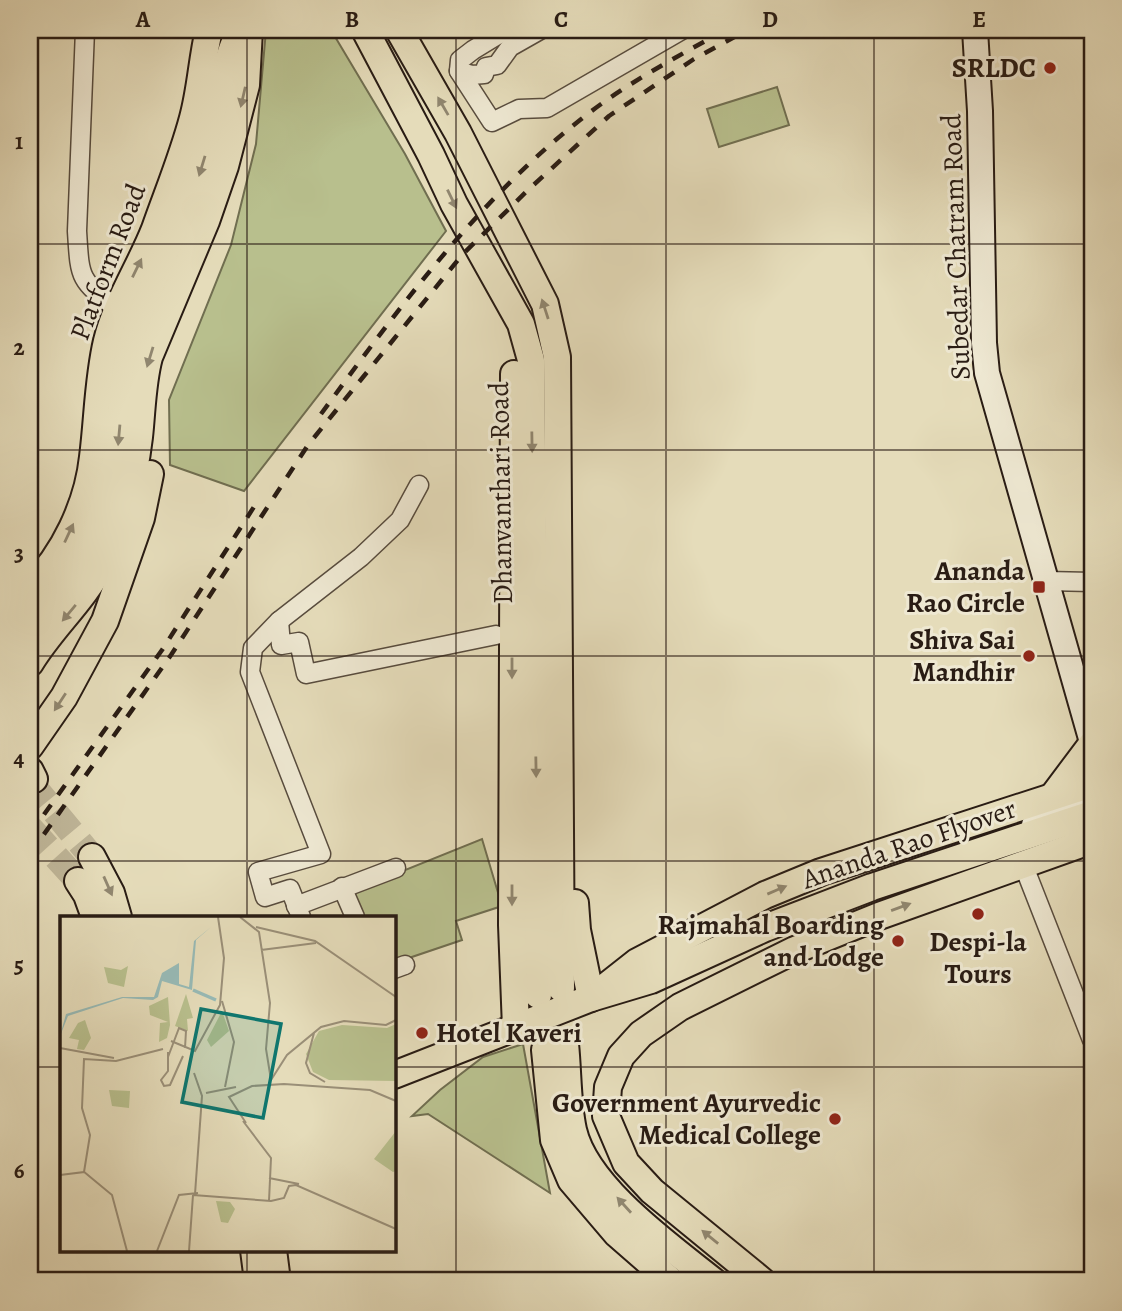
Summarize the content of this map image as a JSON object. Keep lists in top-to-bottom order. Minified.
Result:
{"streets":{"main road":["Subedar Chatram Road","Platform Road","Dhanvanthari Road","Ananda Rao Flyover"]},"crossings":[["Dhanvanthari Road","Ananda Rao Flyover"]],"places":{"other":["SRLDC","Shiva Sai Mandhir","Despi-la Tours","Rajmahal Boarding and Lodge","Hotel Kaveri","Government Ayurvedic Medical College"],"transit":["Ananda Rao Circle"]},"grid":{"columns":["A","B","C","D","E"],"rows":["1","2","3","4","5","6"]}}
